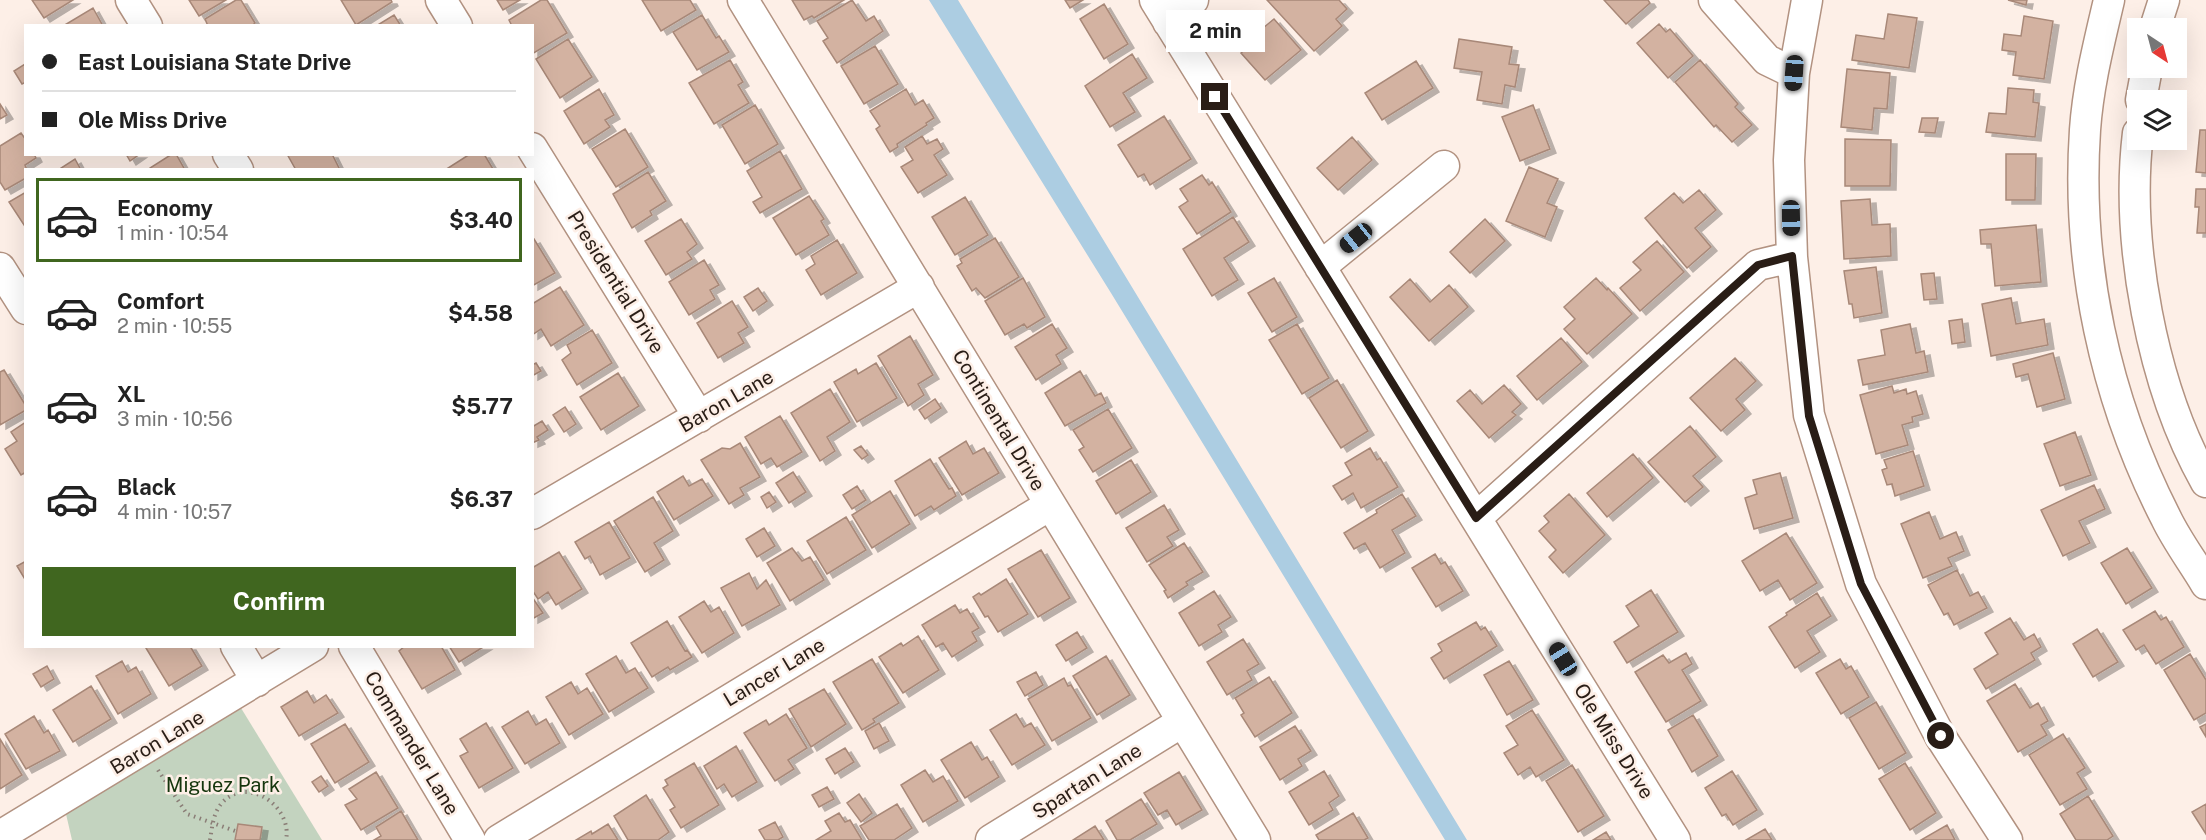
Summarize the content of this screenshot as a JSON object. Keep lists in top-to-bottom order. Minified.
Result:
{"streets":{"street":["Presidential Drive","Baron Lane","Continental Drive","Lancer Lane","Ole Miss Drive","Commander Lane","Spartan Lane"]},"crossings":[["Presidential Drive","Baron Lane"],["Baron Lane","Continental Drive"],["Continental Drive","Lancer Lane"],["Continental Drive","Spartan Lane"]],"parks":["Miguez Park"],"north":"bottom right","page":{"bubble":"2 min","banner":["East Louisiana State Drive","Ole Miss Drive"],"list":[{"name":"Economy","note":"1 min · 10:54","value":"$3.40"},{"name":"Comfort","note":"2 min · 10:55","value":"$4.58"},{"name":"XL","note":"3 min · 10:56","value":"$5.77"},{"name":"Black","note":"4 min · 10:57","value":"$6.37"}],"buttons":"Confirm"}}
